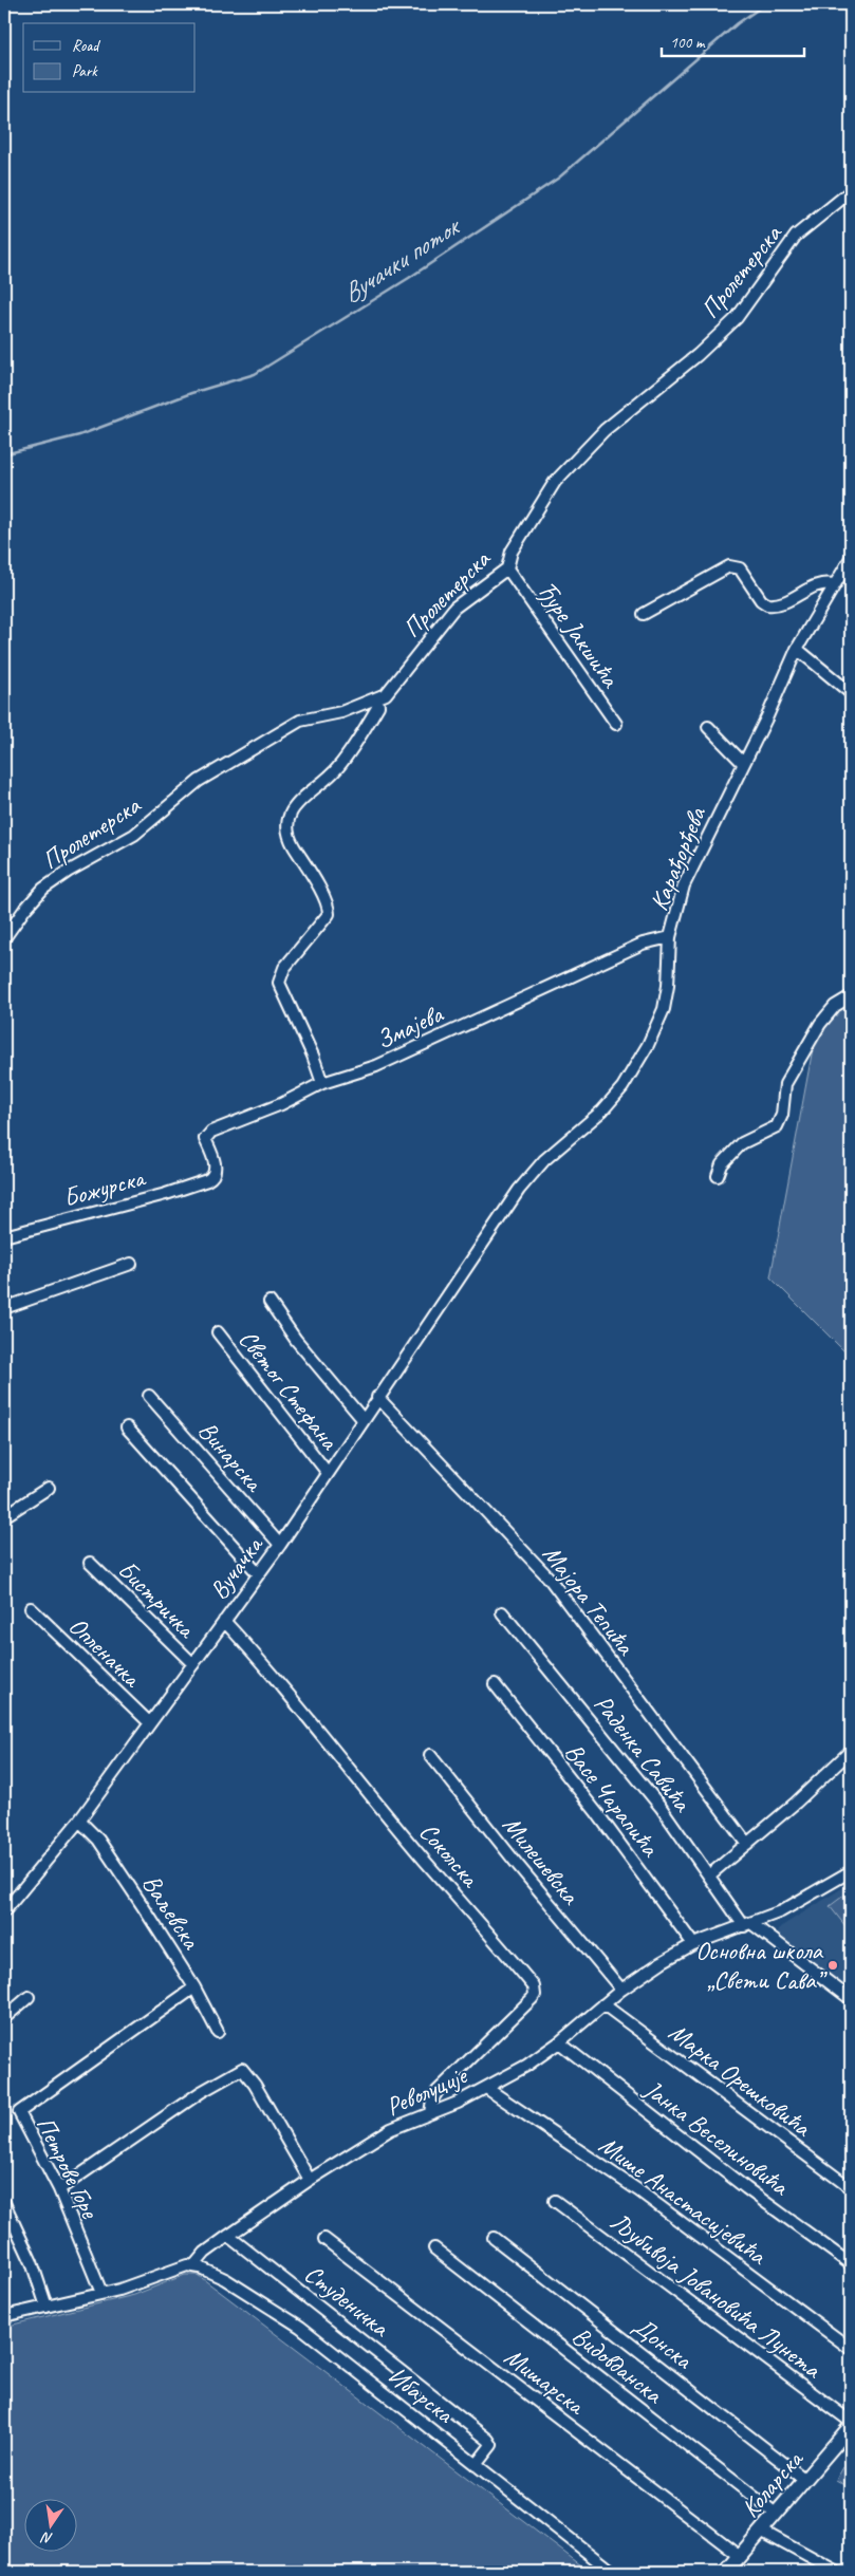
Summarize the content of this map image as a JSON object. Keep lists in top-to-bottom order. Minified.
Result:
{"streets":{"main road":["Коларска"],"street":["Пролетерска","Ђуре Јакшића","Карађорђева","Змајева","Божурска","Светог Стефана","Винарска","Вучачка","Бистричка","Мајора Тепића","Опленачка","Раденка Савића","Васе Чарапића","Соколска","Милешевска","Ваљевска","Марка Орешковића","Револуције","Јанка Веселиновића","Петрове Горе","Мише Анастасијевића","Љубивоја Јовановића Лунета","Студеничка","Донска","Видовданска","Мишарска","Ибарска"]},"crossings":[["Пролетерска","Ђуре Јакшића"],["Карађорђева","Змајева"],["Карађорђева","Вучачка"],["Змајева","Божурска"],["Светог Стефана","Вучачка"],["Винарска","Вучачка"],["Вучачка","Бистричка"],["Вучачка","Мајора Тепића"],["Вучачка","Опленачка"],["Вучачка","Соколска"],["Вучачка","Ваљевска"],["Раденка Савића","Револуције"],["Васе Чарапића","Револуције"],["Соколска","Револуције"],["Милешевска","Револуције"],["Ваљевска","Петрове Горе"],["Марка Орешковића","Револуције"],["Револуције","Јанка Веселиновића"],["Револуције","Петрове Горе"],["Револуције","Мише Анастасијевића"],["Револуције","Студеничка"],["Револуције","Ибарска"],["Студеничка","Ибарска"],["Донска","Коларска"],["Видовданска","Коларска"],["Мишарска","Коларска"]],"water":["Вучачки поток"],"places":["Основна школа „Свети Сава”"],"legend":["Road","Park"],"scale_bar":"100 m","north":"bottom"}
